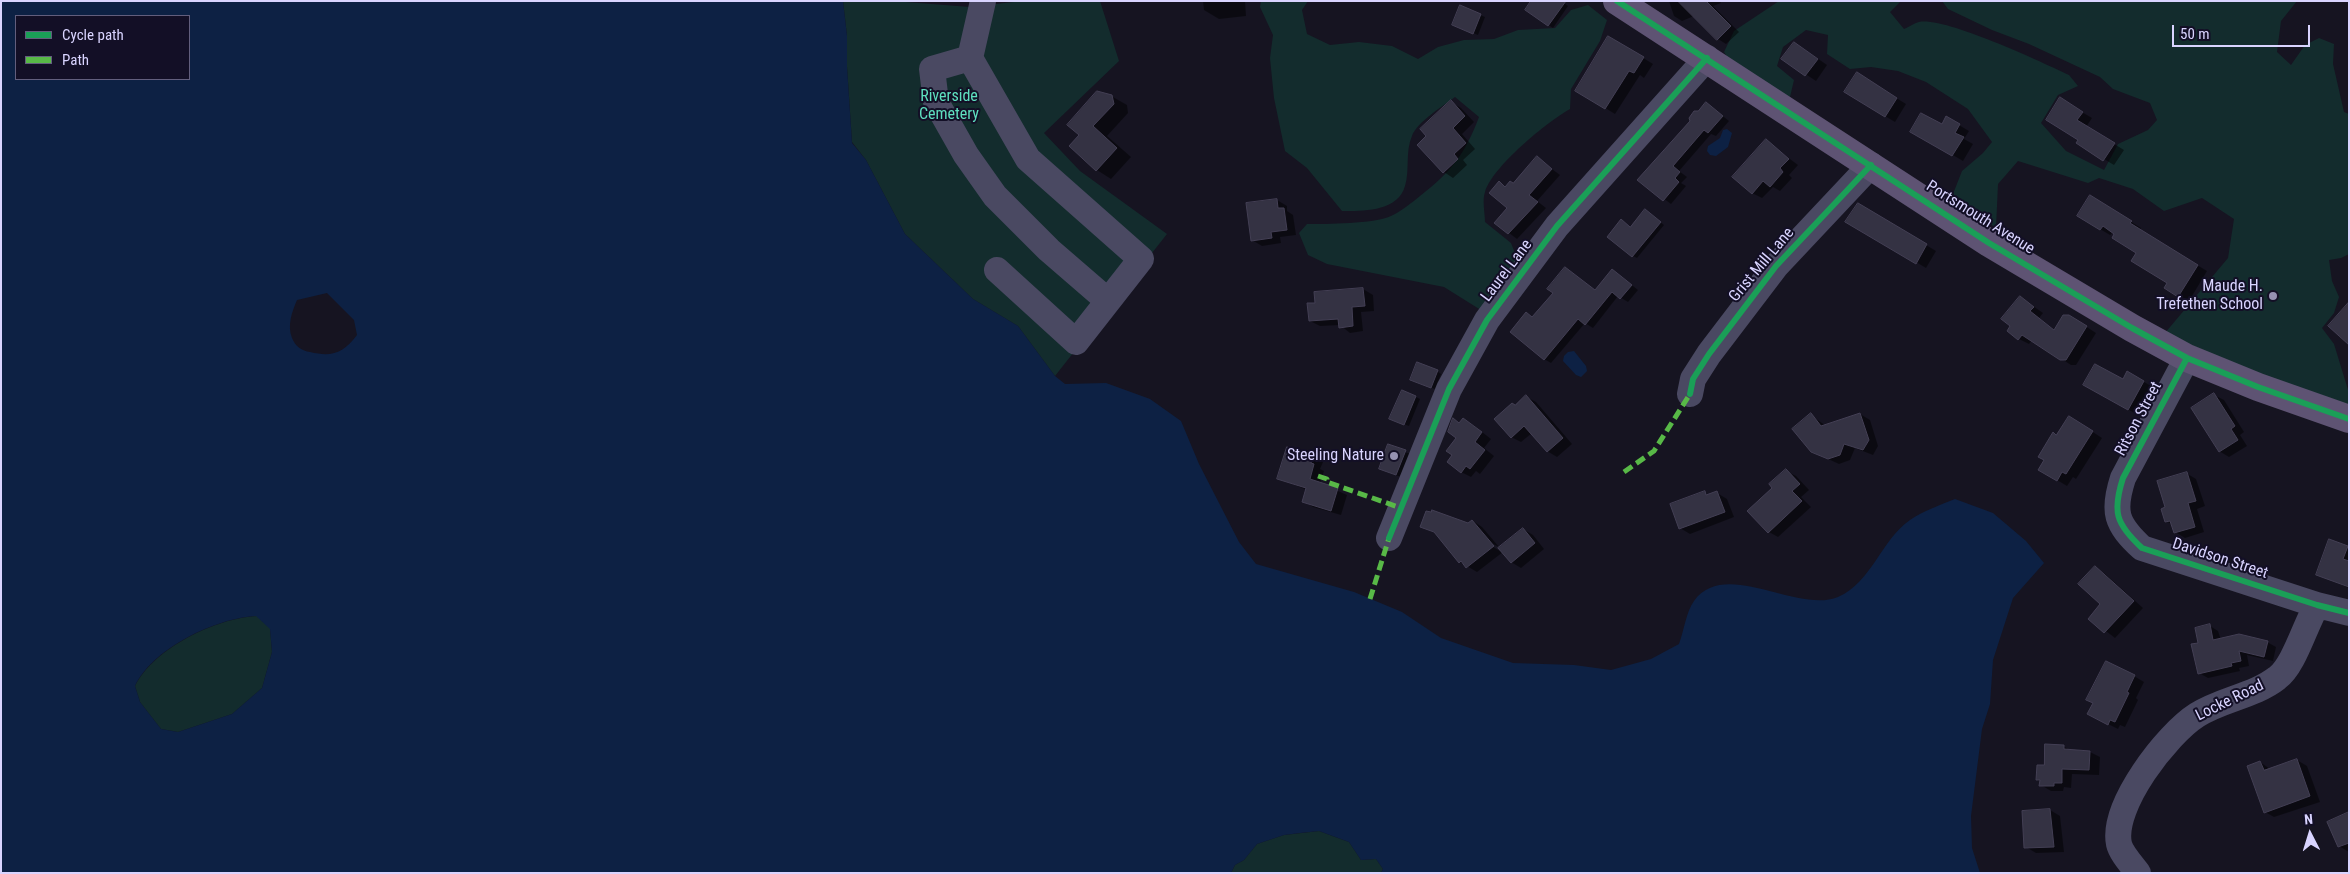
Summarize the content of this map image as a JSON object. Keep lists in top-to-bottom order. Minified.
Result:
{"streets":{"main road":["Portsmouth Avenue"],"street":["Grist Mill Lane","Laurel Lane","Ritson Street","Davidson Street","Locke Road"]},"crossings":[["Portsmouth Avenue","Grist Mill Lane"],["Portsmouth Avenue","Laurel Lane"],["Portsmouth Avenue","Ritson Street"],["Ritson Street","Davidson Street"],["Davidson Street","Locke Road"]],"parks":["Riverside Cemetery"],"places":["Maude H. Trefethen School","Steeling Nature"],"legend":["Cycle path","Path"],"scale_bar":"50 m","north":"top"}
